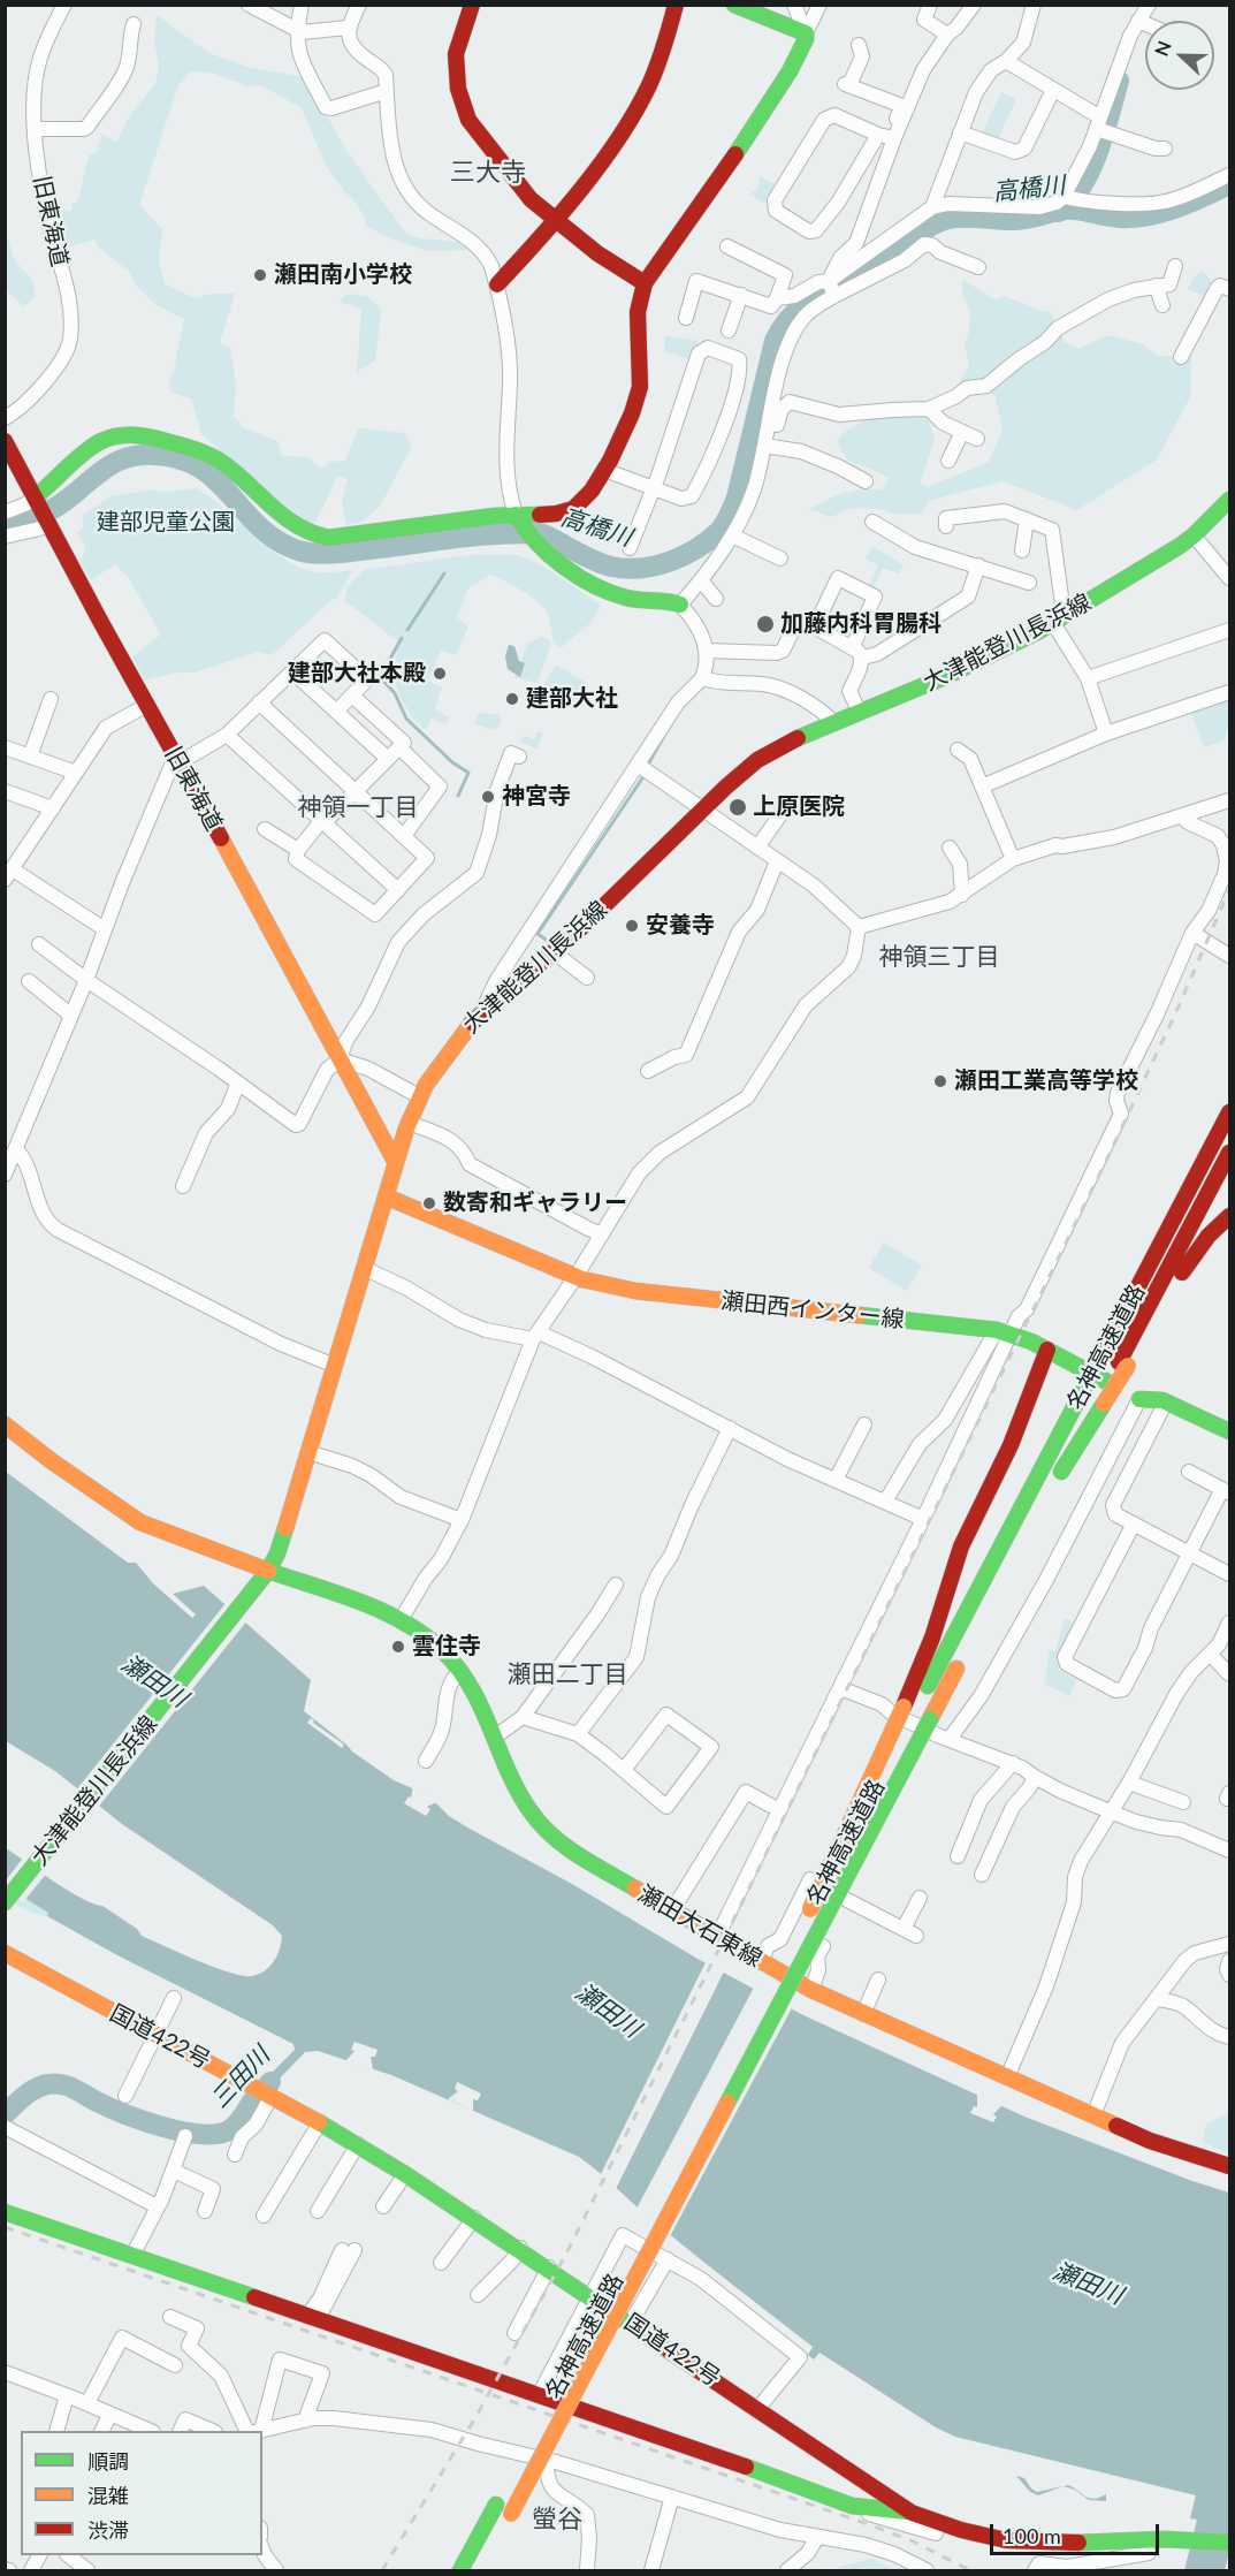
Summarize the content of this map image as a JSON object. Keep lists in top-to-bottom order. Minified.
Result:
{"streets":{"main road":["旧東海道","大津能登川長浜線","瀬田西インター線","名神高速道路","瀬田大石東線","国道422号"]},"crossings":[["旧東海道","大津能登川長浜線"],["大津能登川長浜線","瀬田西インター線"],["大津能登川長浜線","瀬田大石東線"]],"districts":["三大寺","神領一丁目","神領三丁目","瀬田二丁目","螢谷"],"water":["高橋川","瀬田川","三田川"],"parks":["建部児童公園"],"places":["瀬田南小学校","加藤内科胃腸科","建部大社本殿","建部大社","神宮寺","上原医院","安養寺","瀬田工業高等学校","数寄和ギャラリー","雲住寺"],"legend":["順調","混雑","渋滞"],"scale_bar":"100 m","north":"left"}
